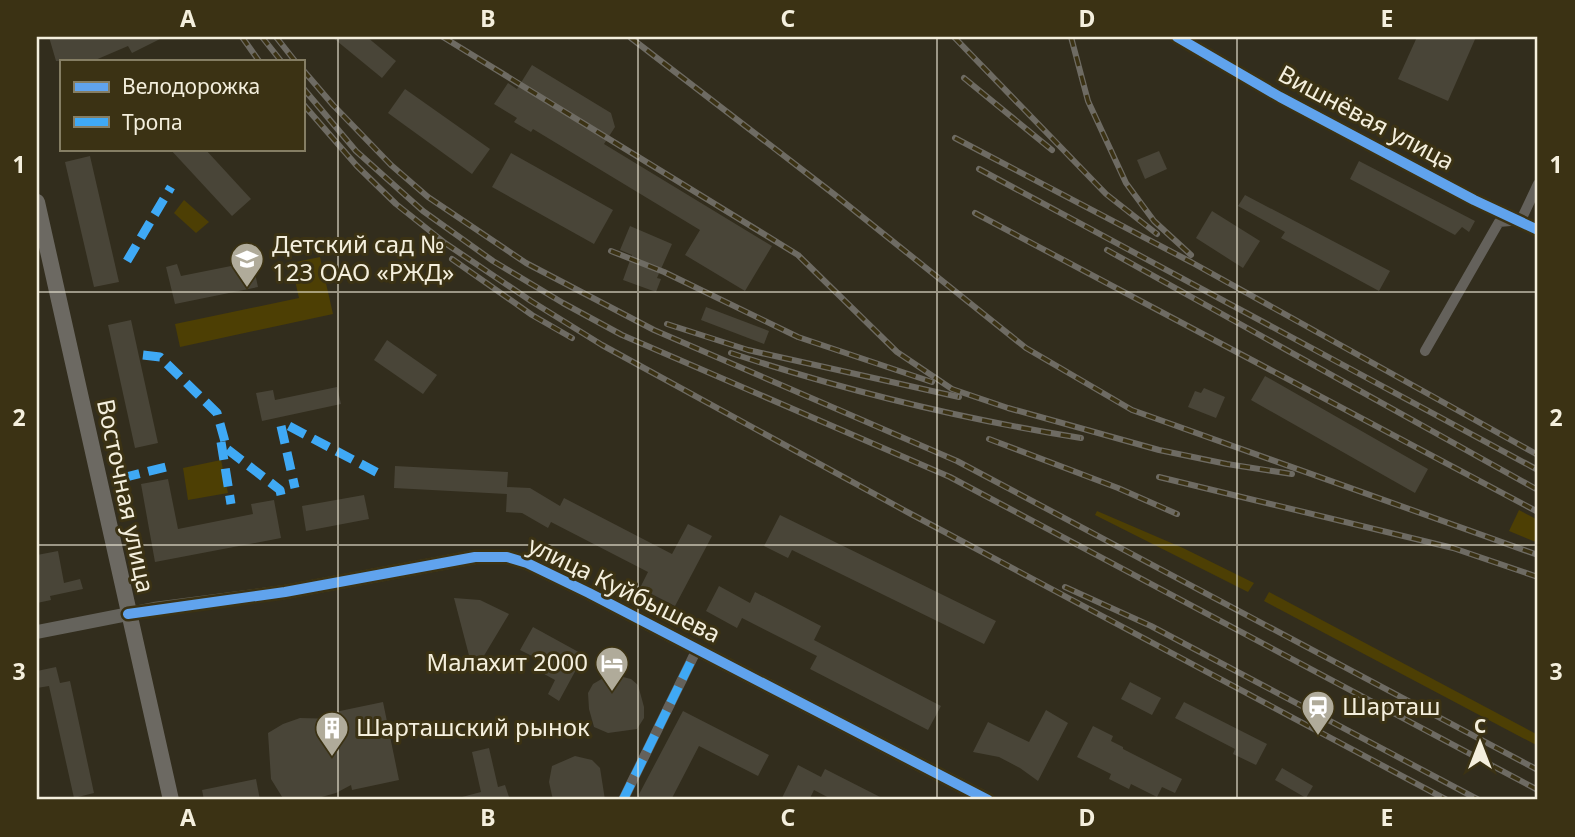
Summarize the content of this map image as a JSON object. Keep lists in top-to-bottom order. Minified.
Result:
{"streets":{"main road":["Восточная улица"],"street":["Вишнёвая улица","улица Куйбышева"]},"crossings":[["Восточная улица","улица Куйбышева"]],"places":{"school or university":["Детский сад № 123 ОАО «РЖД»"],"hotel":["Малахит 2000"],"station":["Шарташ"],"building":["Шарташский рынок"]},"legend":["Велодорожка","Тропа"],"north":"top","grid":{"columns":["A","B","C","D","E"],"rows":["1","2","3"]}}
